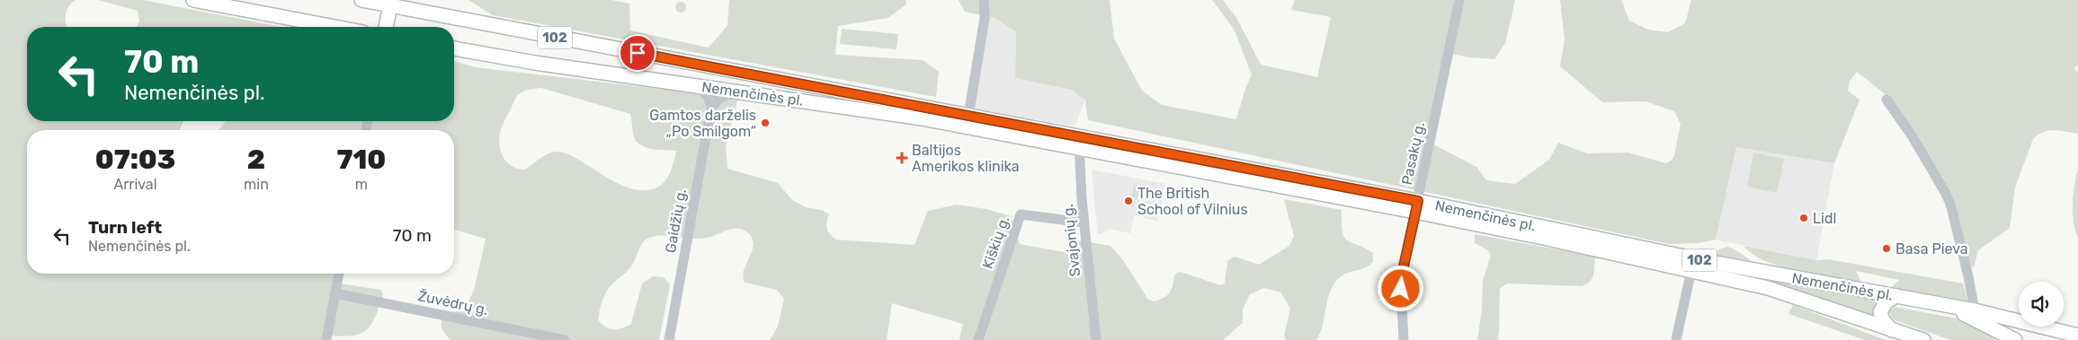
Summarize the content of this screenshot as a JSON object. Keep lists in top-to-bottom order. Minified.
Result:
{"streets":{"main road":["102","Nemenčinės pl."],"street":["Pasakų g.","Gaidžių g.","Svajonių g.","Kiškių g.","Žuvėdrų g."]},"crossings":[["102","Nemenčinės pl."],["Nemenčinės pl.","Pasakų g."],["Nemenčinės pl.","Svajonių g."],["Svajonių g.","Kiškių g."]],"places":{"other":["Gamtos darželis „Po Smilgom“","The British School of Vilnius","Lidl","Basa Pieva"],"health":["Baltijos Amerikos klinika"]},"page":{"turn":["70 m","Nemenčinės pl."],"eta":["07:03","Arrival","2","min","710","m"],"list":[{"name":"Turn left","note":"Nemenčinės pl.","value":"70 m"}]}}
